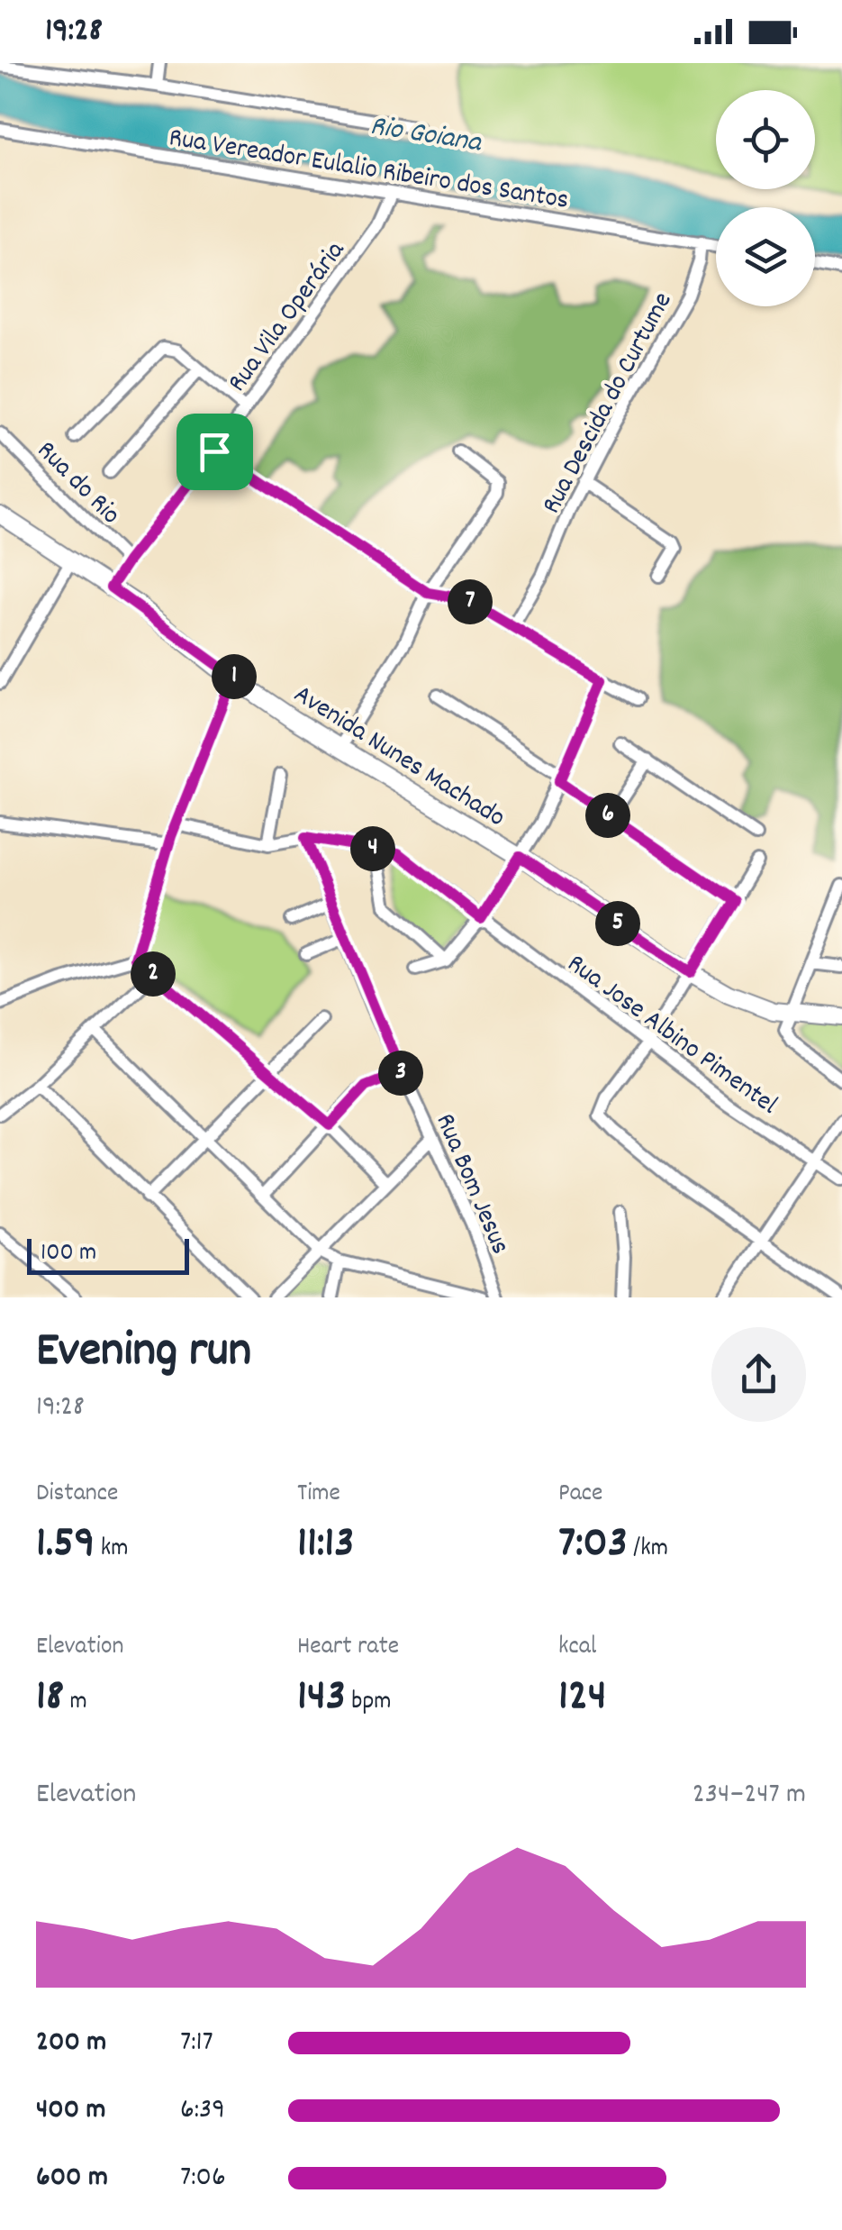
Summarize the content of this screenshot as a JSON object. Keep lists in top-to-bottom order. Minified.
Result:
{"streets":{"street":["Rua Vereador Eulalio Ribeiro dos Santos","Rua Vila Operária","Rua Descida do Curtume","Rua do Rio","Avenida Nunes Machado","Rua Jose Albino Pimentel","Rua Bom Jesus"]},"crossings":[["Rua Vereador Eulalio Ribeiro dos Santos","Rua Vila Operária"],["Rua Vereador Eulalio Ribeiro dos Santos","Rua Descida do Curtume"],["Rua Vila Operária","Rua do Rio"],["Rua Vila Operária","Avenida Nunes Machado"],["Rua Jose Albino Pimentel","Rua Bom Jesus"]],"water":["Rio Goiana"],"scale_bar":"100 m","page":{"status":"19:28","pins":["7","1","6","4","5","2","3"],"scale":"100 m","heading":["Evening run","19:28"],"stats":[["Distance","1.59 km"],["Time","11:13"],["Pace","7:03 /km"],["Elevation","18 m"],["Heart rate","143 bpm"],["kcal","124"]],"chart":["Elevation","234–247 m"],"list":[{"name":"200 m","note":"7:17"},{"name":"400 m","note":"6:39"},{"name":"600 m","note":"7:06"}]}}
